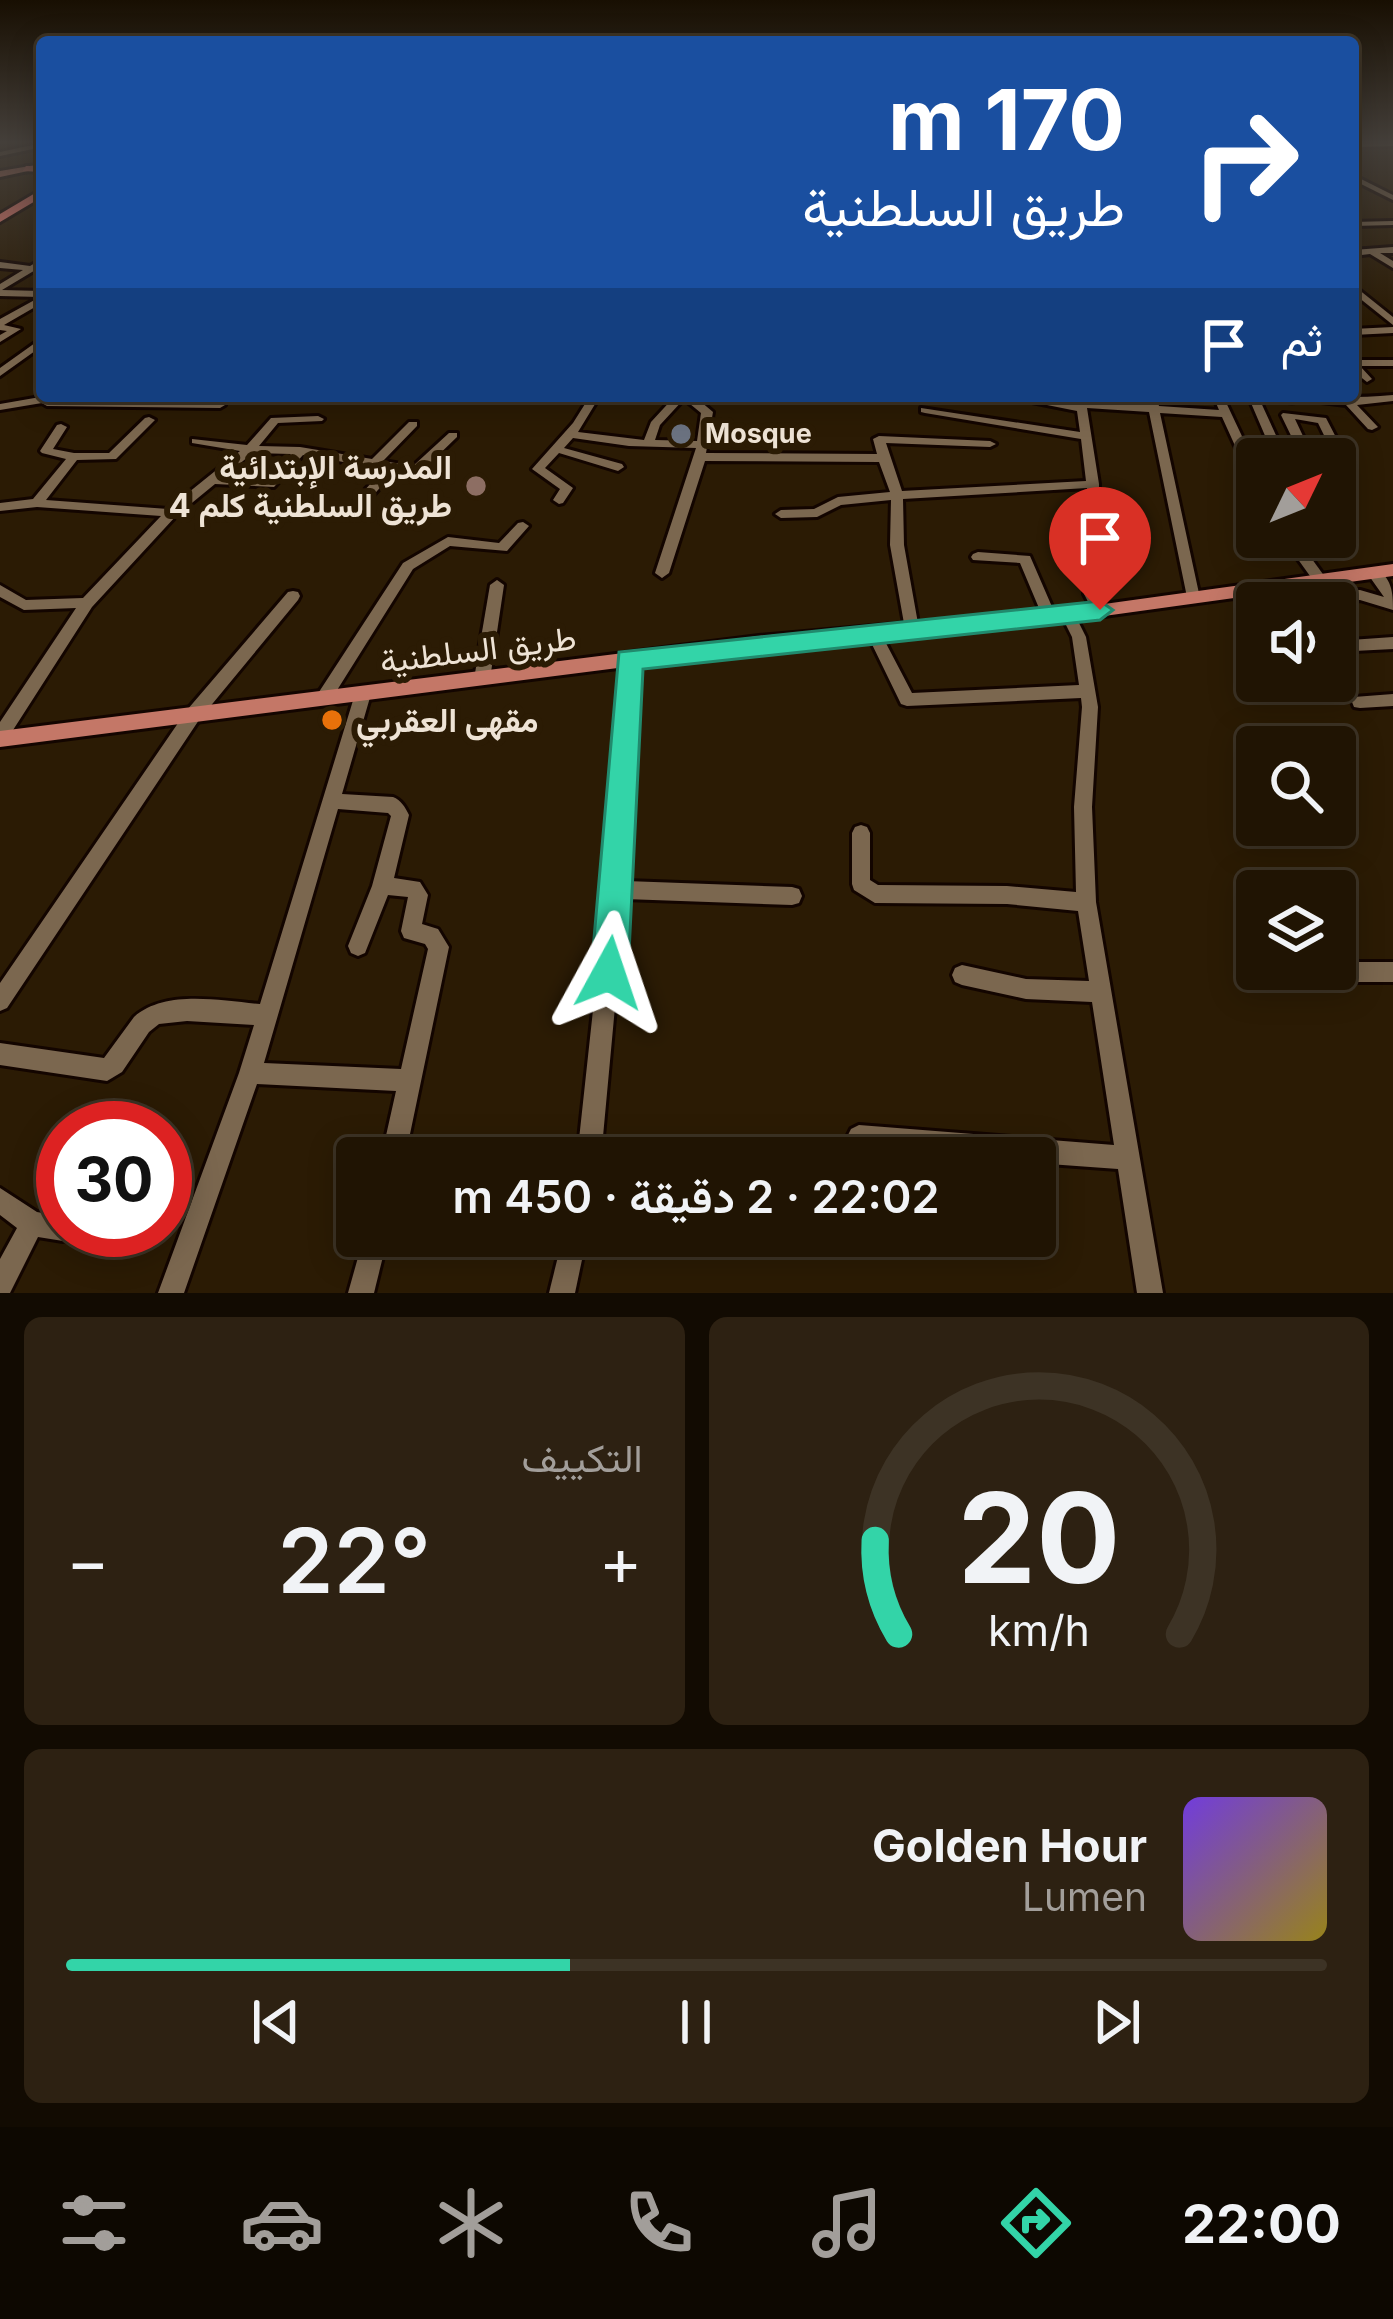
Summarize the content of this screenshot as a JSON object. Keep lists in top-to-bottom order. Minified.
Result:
{"streets":{"main road":["طريق السلطنية"]},"places":["Mosque","المدرسة الإبتدائية طريق السلطنية كلم 4","مقهى العقربي"],"north":"top right","page":{"turn":["170 m","طريق السلطنية"],"then":"ثم","limit":"30","trip":"22:02 · 2 دقيقة · 450 m","tile":"التكييف","heat":["−","22°","+"],"song":["Golden Hour","Lumen"],"tabs":"22:00","gauge":["20","km/h"]}}
